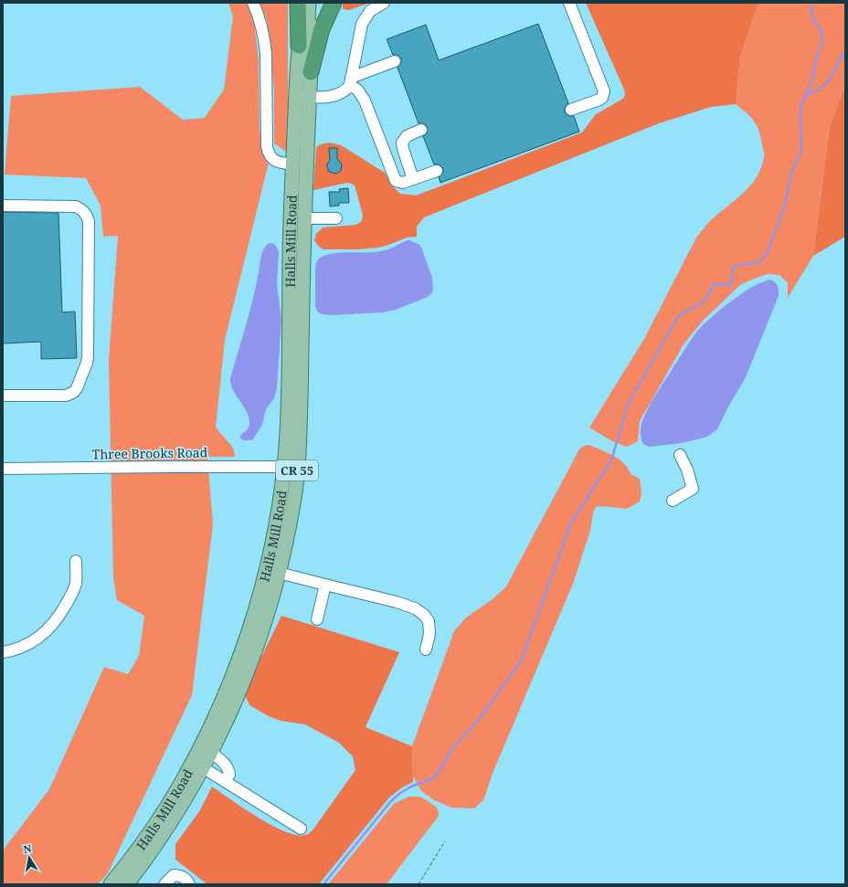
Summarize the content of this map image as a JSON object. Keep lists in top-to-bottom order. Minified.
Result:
{"streets":{"main road":["Halls Mill Road","CR 55"],"street":["Three Brooks Road"]},"crossings":[["Halls Mill Road","Three Brooks Road"]],"north":"top"}
